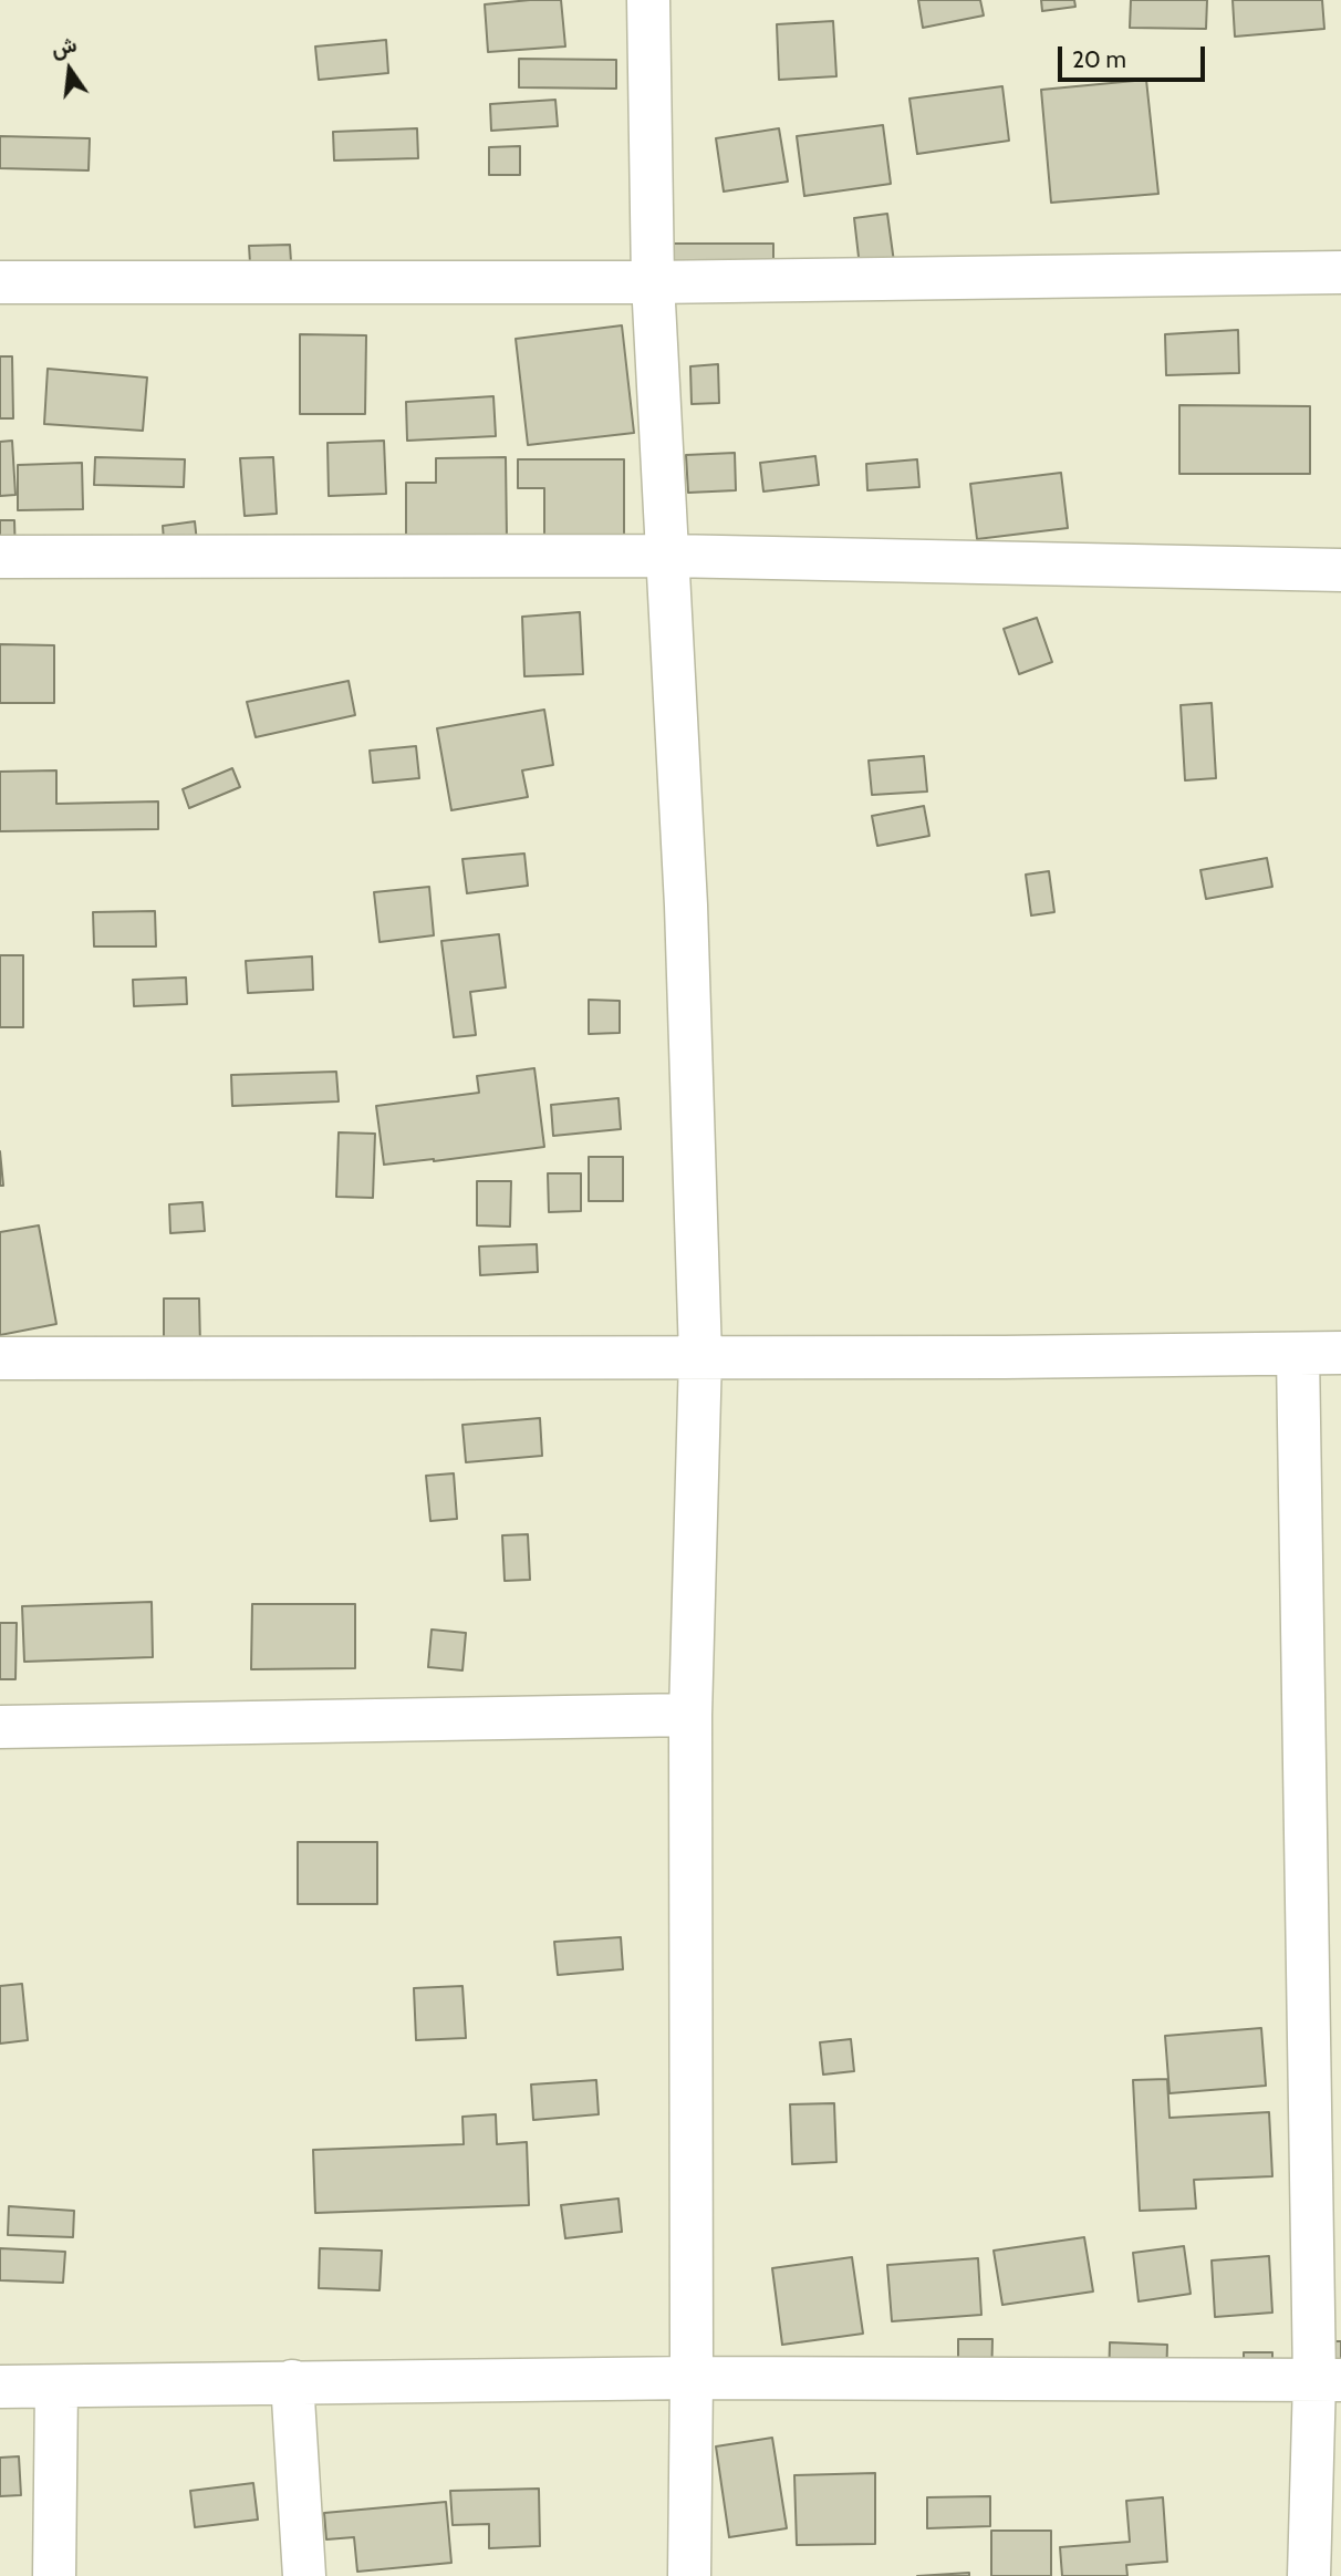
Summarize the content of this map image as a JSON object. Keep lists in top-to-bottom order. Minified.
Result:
{"scale_bar":"20 m","north":"top"}
